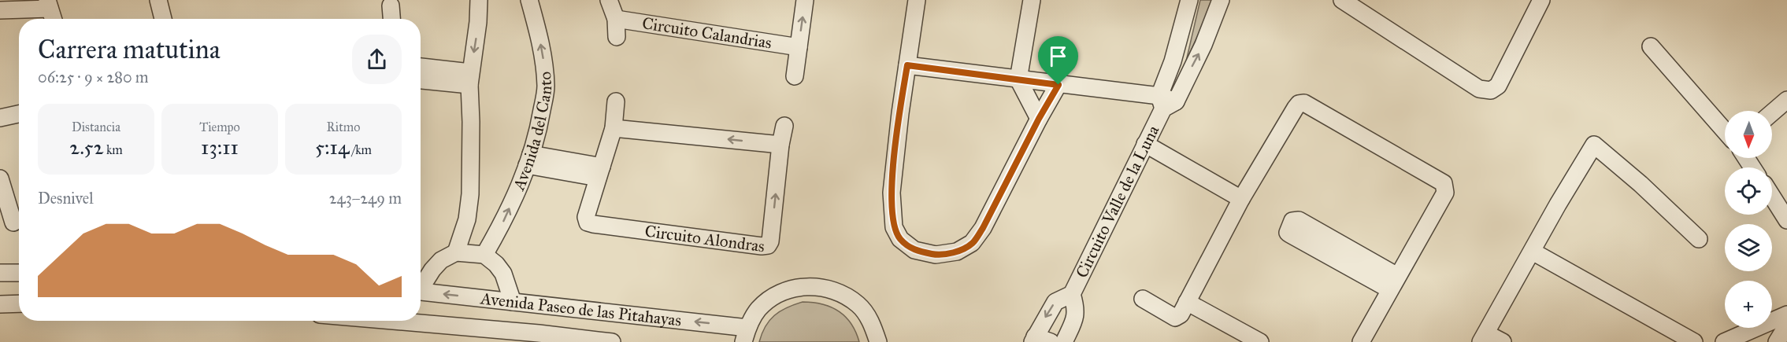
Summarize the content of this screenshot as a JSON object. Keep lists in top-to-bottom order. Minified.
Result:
{"streets":{"street":["Circuito Calandrias","Avenida del Canto","Circuito Valle de la Luna","Circuito Alondras","Avenida Paseo de las Pitahayas"]},"north":"bottom","page":{"heading":["Carrera matutina","06:25 · 9 × 280 m"],"stats":[["Distancia","2.52 km"],["Tiempo","13:11"],["Ritmo","5:14 /km"]],"map_buttons":"+","chart":["Desnivel","243–249 m"]}}
